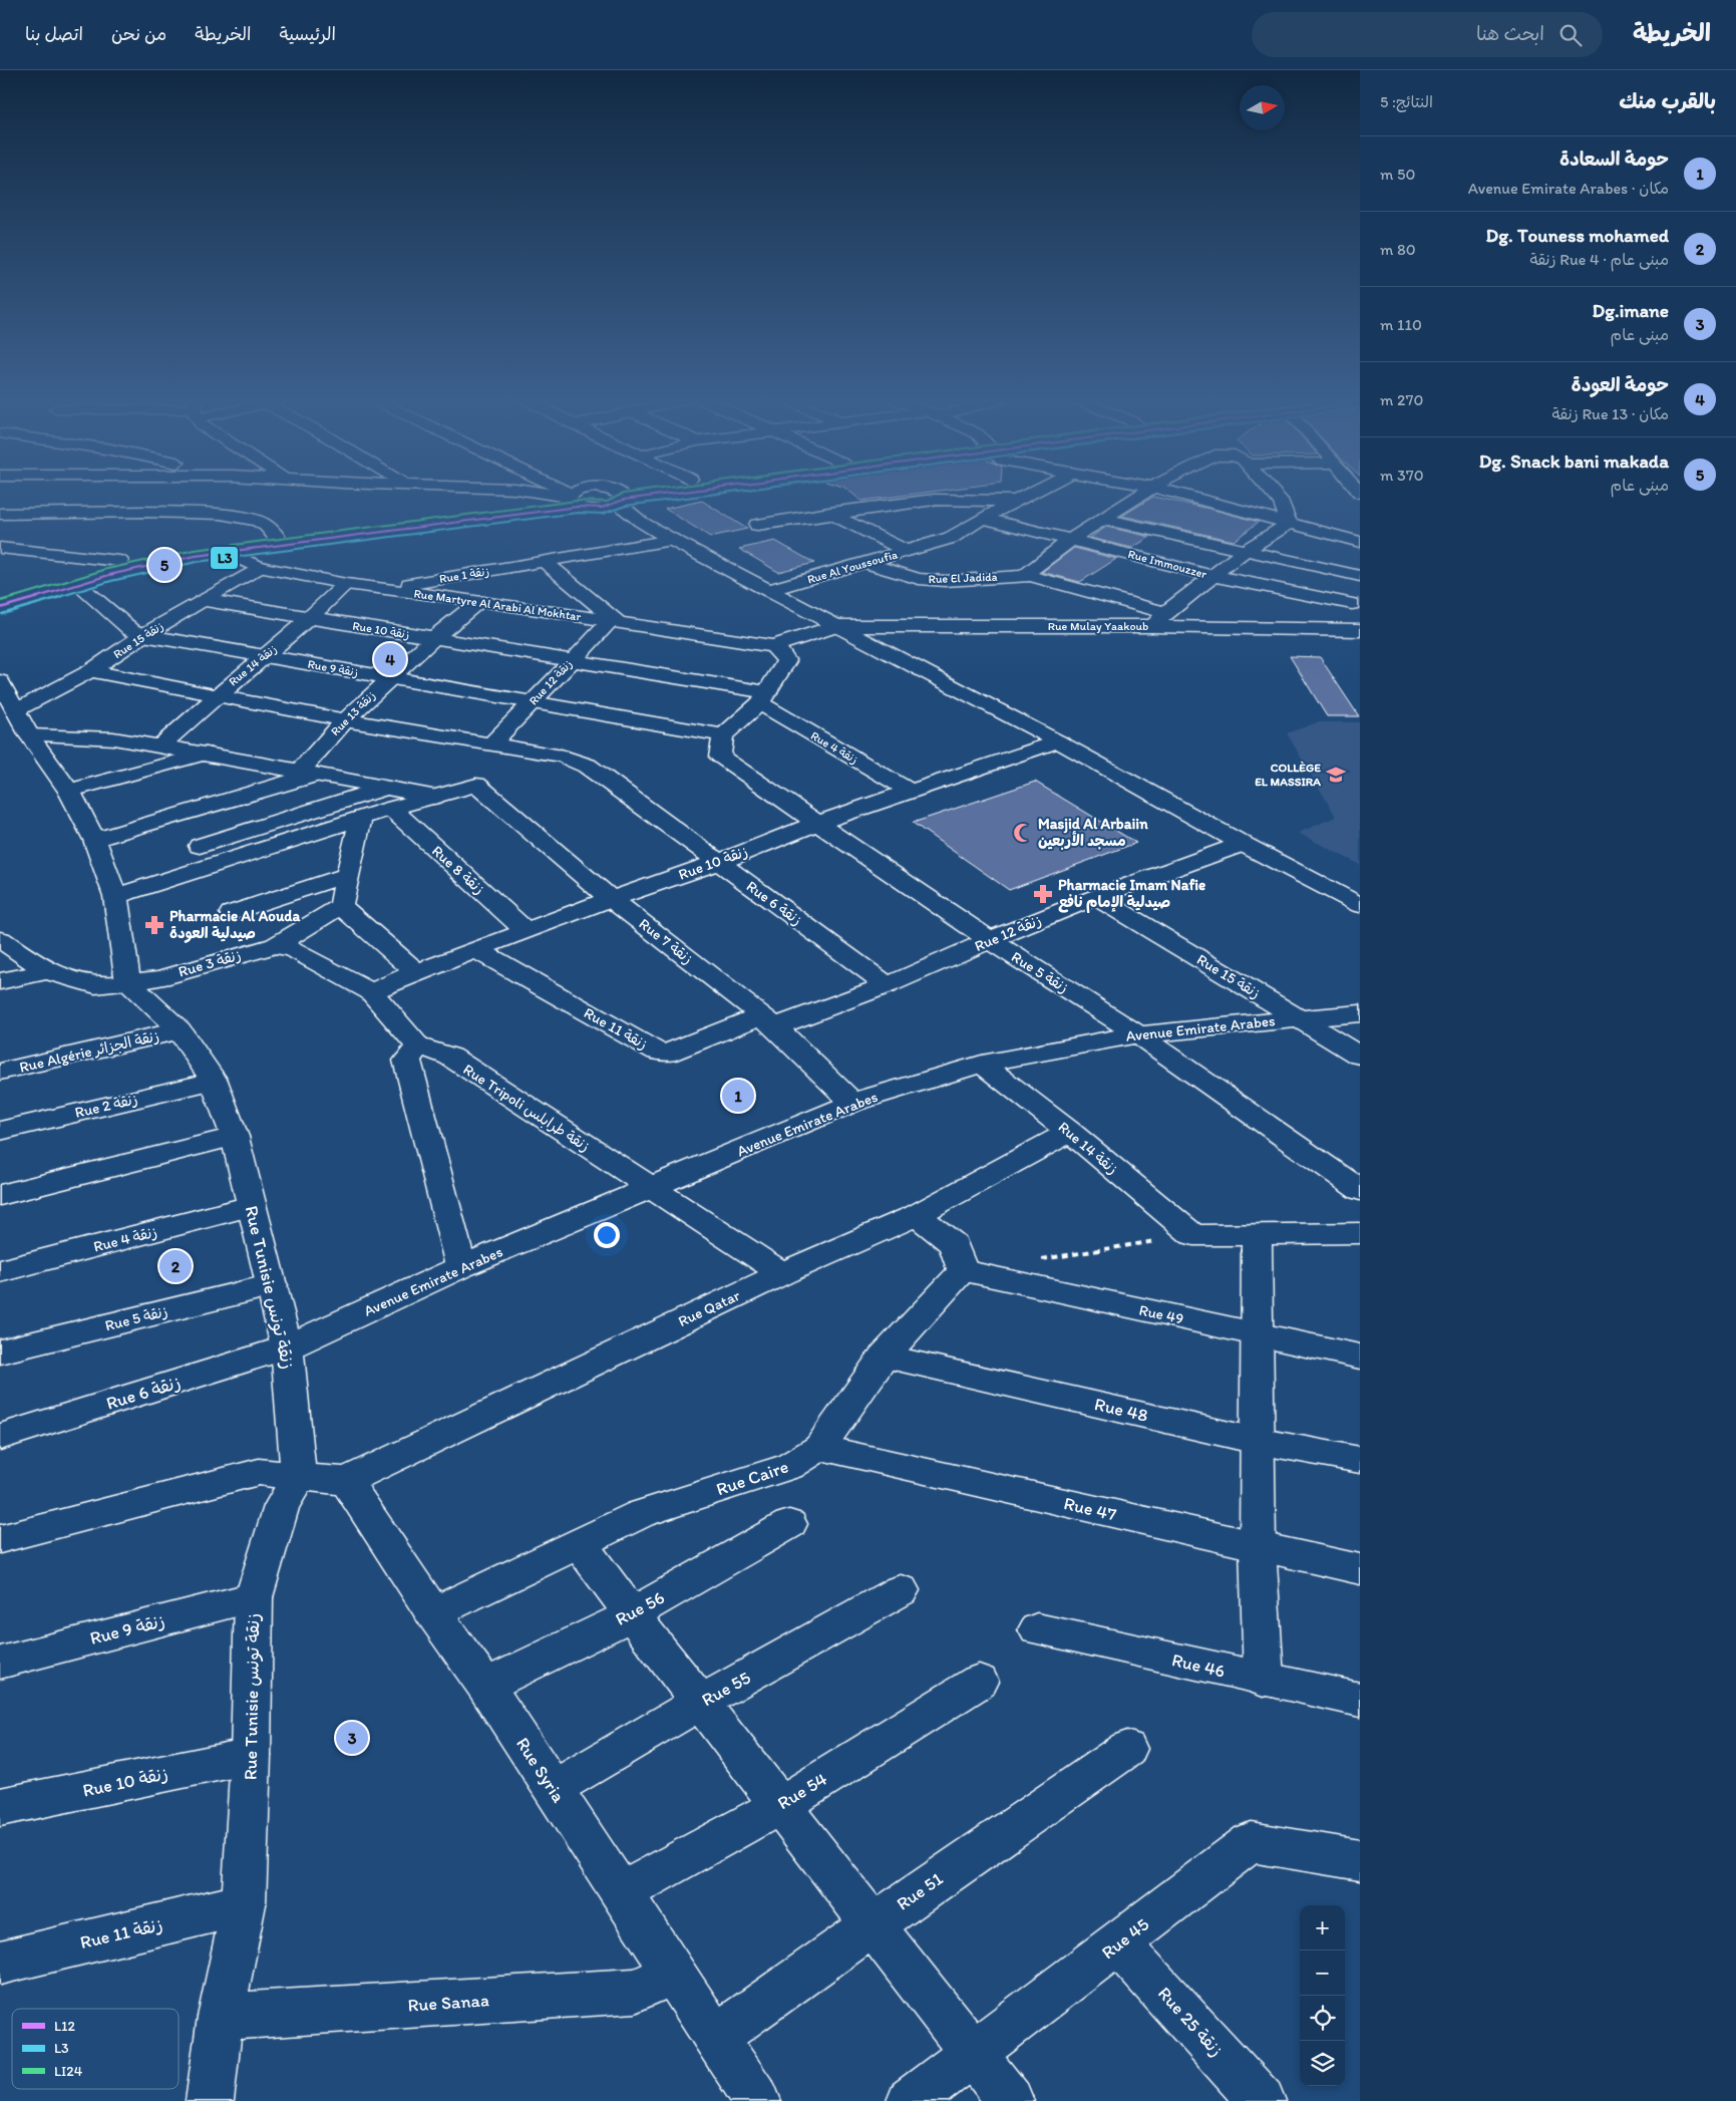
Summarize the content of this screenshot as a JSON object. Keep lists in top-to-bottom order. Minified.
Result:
{"streets":{"street":["Rue Immouzzer","Rue Al Youssoufia","Rue 1 زنقة","Rue El Jadida","Rue Martyre Al Arabi Al Mokhtar","Rue Mulay Yaakoub","Rue 10 زنقة","Rue 15 زنقة","Rue 14 زنقة","Rue 9 زنقة","Rue 12 زنقة","Rue 13 زنقة","Rue 4 زنقة","Rue 8 زنقة","Rue 6 زنقة","Rue 7 زنقة","Rue 3 زنقة","Rue 5 زنقة","Rue 11 زنقة","Avenue Emirate Arabes","Rue Algérie زنقة الجزائر","Rue 2 زنقة","Rue Tripoli زنقة طرابلس","Rue Tunisie زنقة تونس","Rue Qatar","Rue 49","Rue 48","Rue Caire","Rue 47","Rue 56","Rue 46","Rue 55","Rue Syria","Rue 54","Rue 51","Rue 45","Rue Sanaa","Rue 25 زنقة"]},"crossings":[["Rue Immouzzer","Rue Al Youssoufia"],["Rue Al Youssoufia","Rue El Jadida"],["Rue 1 زنقة","Rue Martyre Al Arabi Al Mokhtar"],["Rue El Jadida","Rue Mulay Yaakoub"],["Rue Martyre Al Arabi Al Mokhtar","Rue 15 زنقة"],["Rue Martyre Al Arabi Al Mokhtar","Rue 14 زنقة"],["Rue Martyre Al Arabi Al Mokhtar","Rue 12 زنقة"],["Rue Martyre Al Arabi Al Mokhtar","Rue 13 زنقة"],["Rue 10 زنقة","Rue 15 زنقة"],["Rue 10 زنقة","Rue 14 زنقة"],["Rue 10 زنقة","Rue 12 زنقة"],["Rue 10 زنقة","Rue 13 زنقة"],["Rue 10 زنقة","Rue 4 زنقة"],["Rue 10 زنقة","Rue 8 زنقة"],["Rue 10 زنقة","Rue 6 زنقة"],["Rue 10 زنقة","Rue 7 زنقة"],["Rue 10 زنقة","Rue 5 زنقة"],["Rue 10 زنقة","Rue 11 زنقة"],["Rue 10 زنقة","Rue Tunisie زنقة تونس"],["Rue 15 زنقة","Rue 9 زنقة"],["Rue 15 زنقة","Rue 12 زنقة"],["Rue 15 زنقة","Rue 6 زنقة"],["Rue 15 زنقة","Avenue Emirate Arabes"],["Rue 14 زنقة","Rue 9 زنقة"],["Rue 14 زنقة","Rue 6 زنقة"],["Rue 14 زنقة","Avenue Emirate Arabes"],["Rue 14 زنقة","Rue Qatar"],["Rue 9 زنقة","Rue 12 زنقة"],["Rue 9 زنقة","Rue 13 زنقة"],["Rue 9 زنقة","Rue 5 زنقة"],["Rue 9 زنقة","Rue Tunisie زنقة تونس"],["Rue 12 زنقة","Rue 6 زنقة"],["Rue 12 زنقة","Rue 7 زنقة"],["Rue 12 زنقة","Rue 5 زنقة"],["Rue 12 زنقة","Rue 11 زنقة"],["Rue 13 زنقة","Rue 6 زنقة"],["Rue 4 زنقة","Rue Tunisie زنقة تونس"],["Rue 8 زنقة","Rue 7 زنقة"],["Rue 6 زنقة","Avenue Emirate Arabes"],["Rue 6 زنقة","Rue Tunisie زنقة تونس"],["Rue 7 زنقة","Rue 11 زنقة"],["Rue 7 زنقة","Avenue Emirate Arabes"],["Rue 3 زنقة","Rue Tunisie زنقة تونس"],["Rue 5 زنقة","Avenue Emirate Arabes"],["Rue 5 زنقة","Rue Tunisie زنقة تونس"],["Rue 11 زنقة","Rue Tunisie زنقة تونس"],["Avenue Emirate Arabes","Rue Tripoli زنقة طرابلس"],["Avenue Emirate Arabes","Rue Tunisie زنقة تونس"],["Rue Algérie زنقة الجزائر","Rue Tunisie زنقة تونس"],["Rue 2 زنقة","Rue Tunisie زنقة تونس"],["Rue Tripoli زنقة طرابلس","Rue Qatar"],["Rue Tunisie زنقة تونس","Rue Sanaa"],["Rue Qatar","Rue Syria"],["Rue 49","Rue Caire"],["Rue 48","Rue Caire"],["Rue Caire","Rue 47"],["Rue Caire","Rue Syria"],["Rue 56","Rue Syria"],["Rue 55","Rue Syria"],["Rue Syria","Rue 54"],["Rue Syria","Rue 51"],["Rue Syria","Rue Sanaa"],["Rue 45","Rue 25 زنقة"]],"places":{"school or university":["COLLÈGE EL MASSIRA"],"mosque":["Masjid Al Arbaiin مسجد الأربعين"],"pharmacy":["Pharmacie Imam Nafie صيدلية الإمام نافع","Pharmacie Al Aouda صيدلية العودة"]},"lines":["transit line L12","transit line L3","transit line LI24"],"legend":["L12","L3","LI24"],"north":"right","page":{"header":"الخريطة","search":"ابحث هنا","nav":["الرئيسية","الخريطة","من نحن","اتصل بنا"],"heading":["بالقرب منك","النتائج: 5"],"list":[{"mark":"1","name":"حومة السعادة","note":"مكان · Avenue Emirate Arabes","value":"50 m"},{"mark":"2","name":"Dg. Touness mohamed","note":"مبنى عام · Rue 4 زنقة","value":"80 m"},{"mark":"3","name":"Dg.imane","note":"مبنى عام","value":"110 m"},{"mark":"4","name":"حومة العودة","note":"مكان · Rue 13 زنقة","value":"270 m"},{"mark":"5","name":"Dg. Snack bani makada","note":"مبنى عام","value":"370 m"}],"pins":["5","4","1","2","3"],"map_buttons":["+","−"]}}
